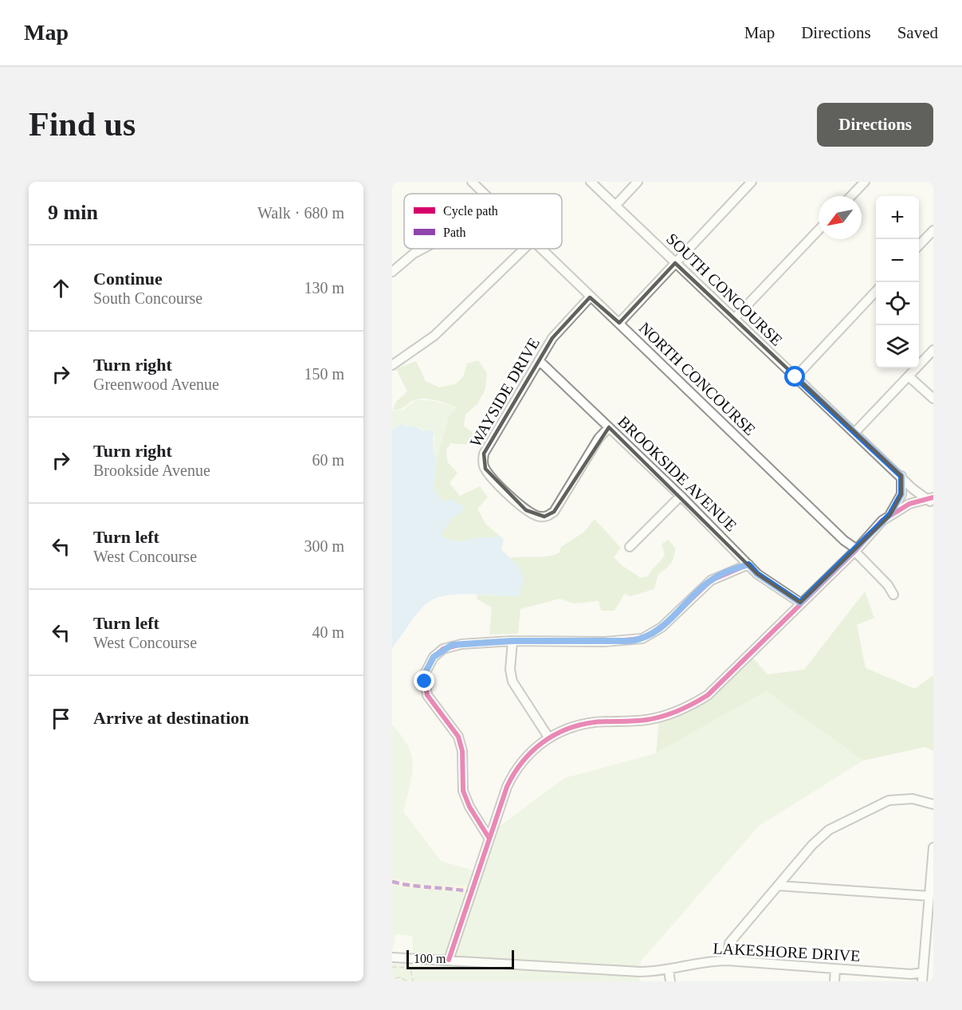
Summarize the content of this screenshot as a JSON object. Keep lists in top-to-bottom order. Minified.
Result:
{"streets":{"street":["SOUTH CONCOURSE","NORTH CONCOURSE","WAYSIDE DRIVE","BROOKSIDE AVENUE","LAKESHORE DRIVE"]},"crossings":[["NORTH CONCOURSE","WAYSIDE DRIVE"],["WAYSIDE DRIVE","BROOKSIDE AVENUE"]],"legend":["Cycle path","Path"],"scale_bar":"100 m","north":"bottom left","page":{"header":"Map","nav":["Map","Directions","Saved"],"buttons":"Directions","title":"Find us","heading":["9 min","Walk · 680 m"],"map_buttons":["+","−"],"list":[["Continue","South Concourse","130 m"],["Turn right","Greenwood Avenue","150 m"],["Turn right","Brookside Avenue","60 m"],["Turn left","West Concourse","300 m"],["Turn left","West Concourse","40 m"],"Arrive at destination"],"scale":"100 m"}}
